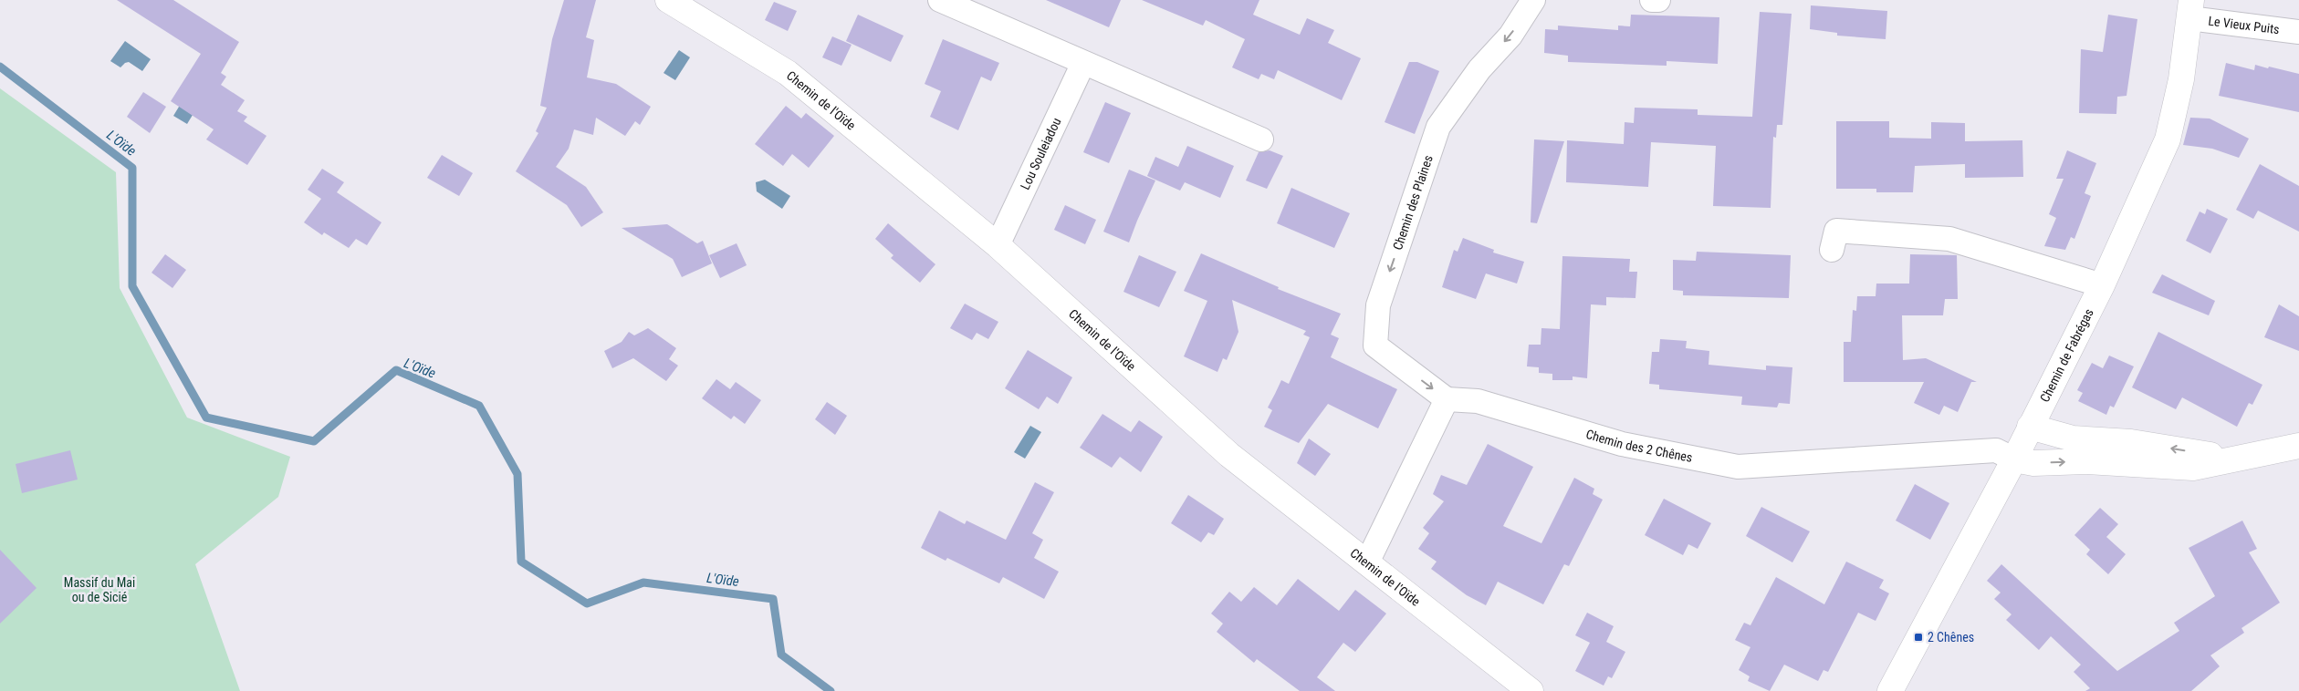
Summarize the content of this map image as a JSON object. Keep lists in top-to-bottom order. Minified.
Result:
{"streets":{"street":["Le Vieux Puits","Chemin de l'Oïde","Lou Souleiadou","Chemin des Plaines","Chemin de Fabrégas","Chemin des 2 Chênes"]},"crossings":[["Le Vieux Puits","Chemin de Fabrégas"],["Chemin de l'Oïde","Lou Souleiadou"],["Chemin des Plaines","Chemin des 2 Chênes"],["Chemin de Fabrégas","Chemin des 2 Chênes"]],"one_way":["Chemin des Plaines"],"water":["L'Oïde"],"parks":["Massif du Mai ou de Sicié"],"places":{"transit":["2 Chênes"]}}
